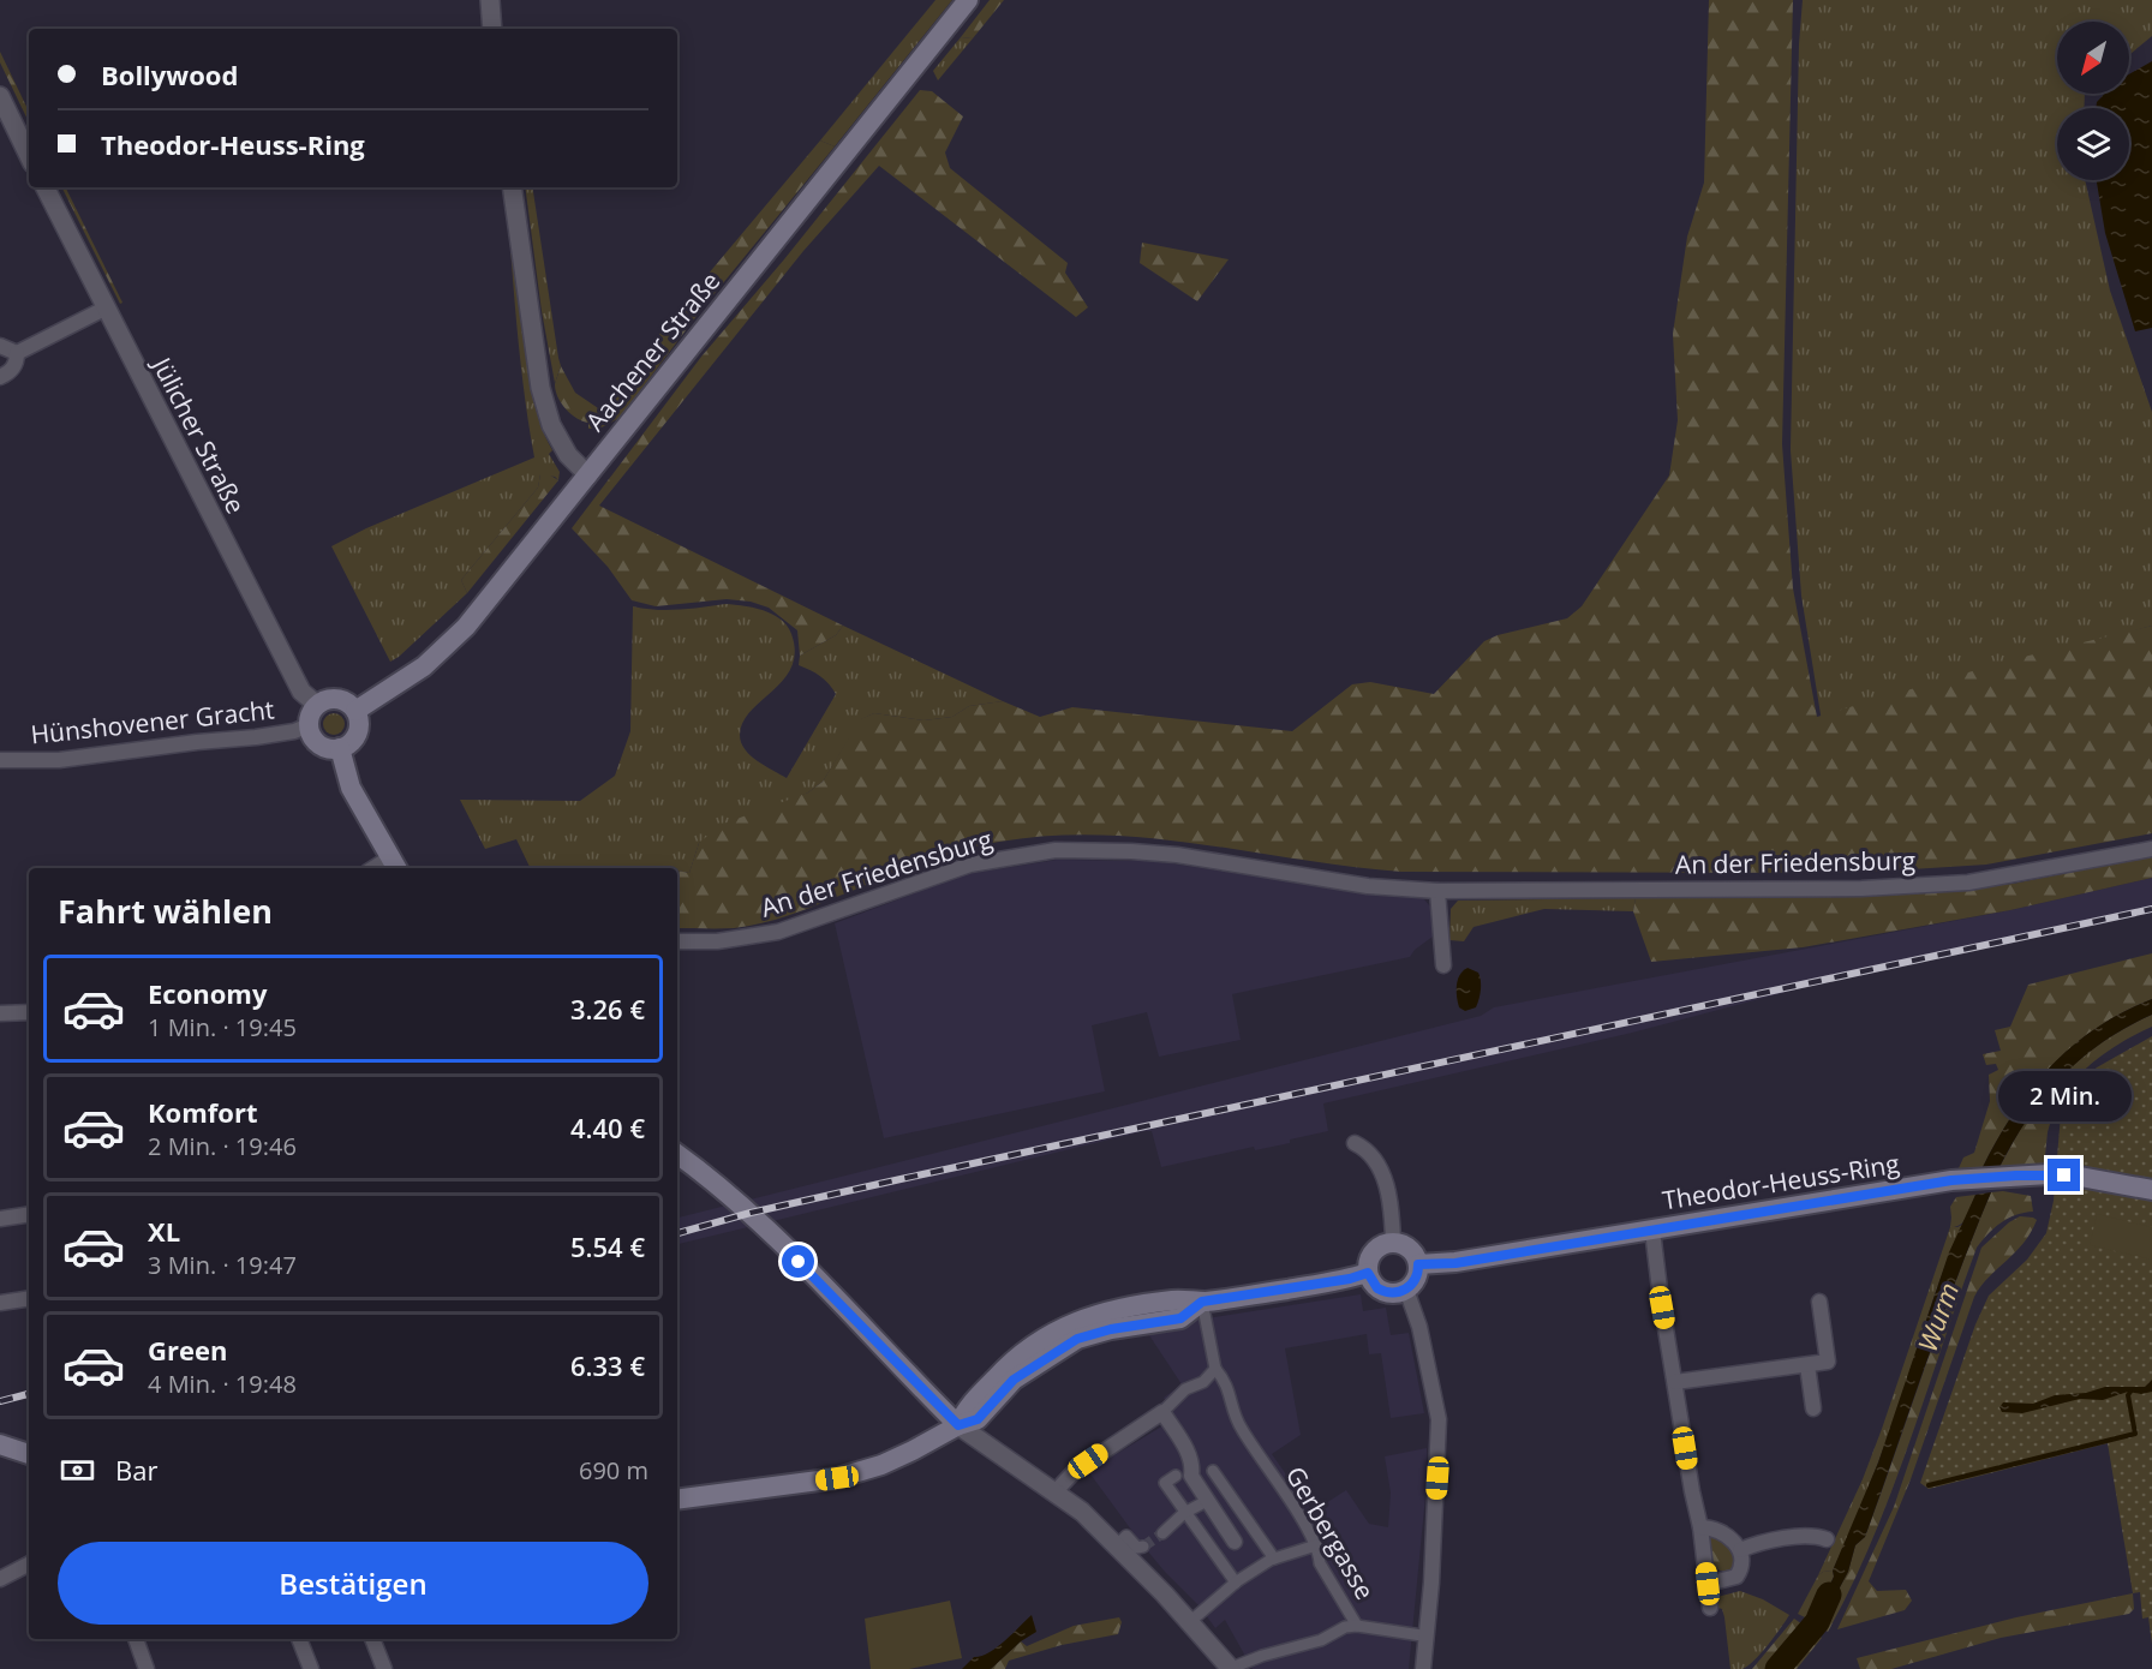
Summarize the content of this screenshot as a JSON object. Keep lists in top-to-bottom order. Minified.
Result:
{"streets":{"main road":["Aachener Straße","Theodor-Heuss-Ring"],"street":["Jülicher Straße","Hünshovener Gracht","An der Friedensburg","Gerbergasse"]},"crossings":[["Aachener Straße","Jülicher Straße"],["Aachener Straße","Hünshovener Gracht"],["Jülicher Straße","Hünshovener Gracht"]],"water":["Wurm"],"north":"bottom left","page":{"banner":["Bollywood","Theodor-Heuss-Ring"],"heading":"Fahrt wählen","list":[{"name":"Economy","note":"1 Min. · 19:45","value":"3.26 €"},{"name":"Komfort","note":"2 Min. · 19:46","value":"4.40 €"},{"name":"XL","note":"3 Min. · 19:47","value":"5.54 €"},{"name":"Green","note":"4 Min. · 19:48","value":"6.33 €"}],"bubble":"2 Min.","pay":["Bar","690 m"],"buttons":"Bestätigen"}}
